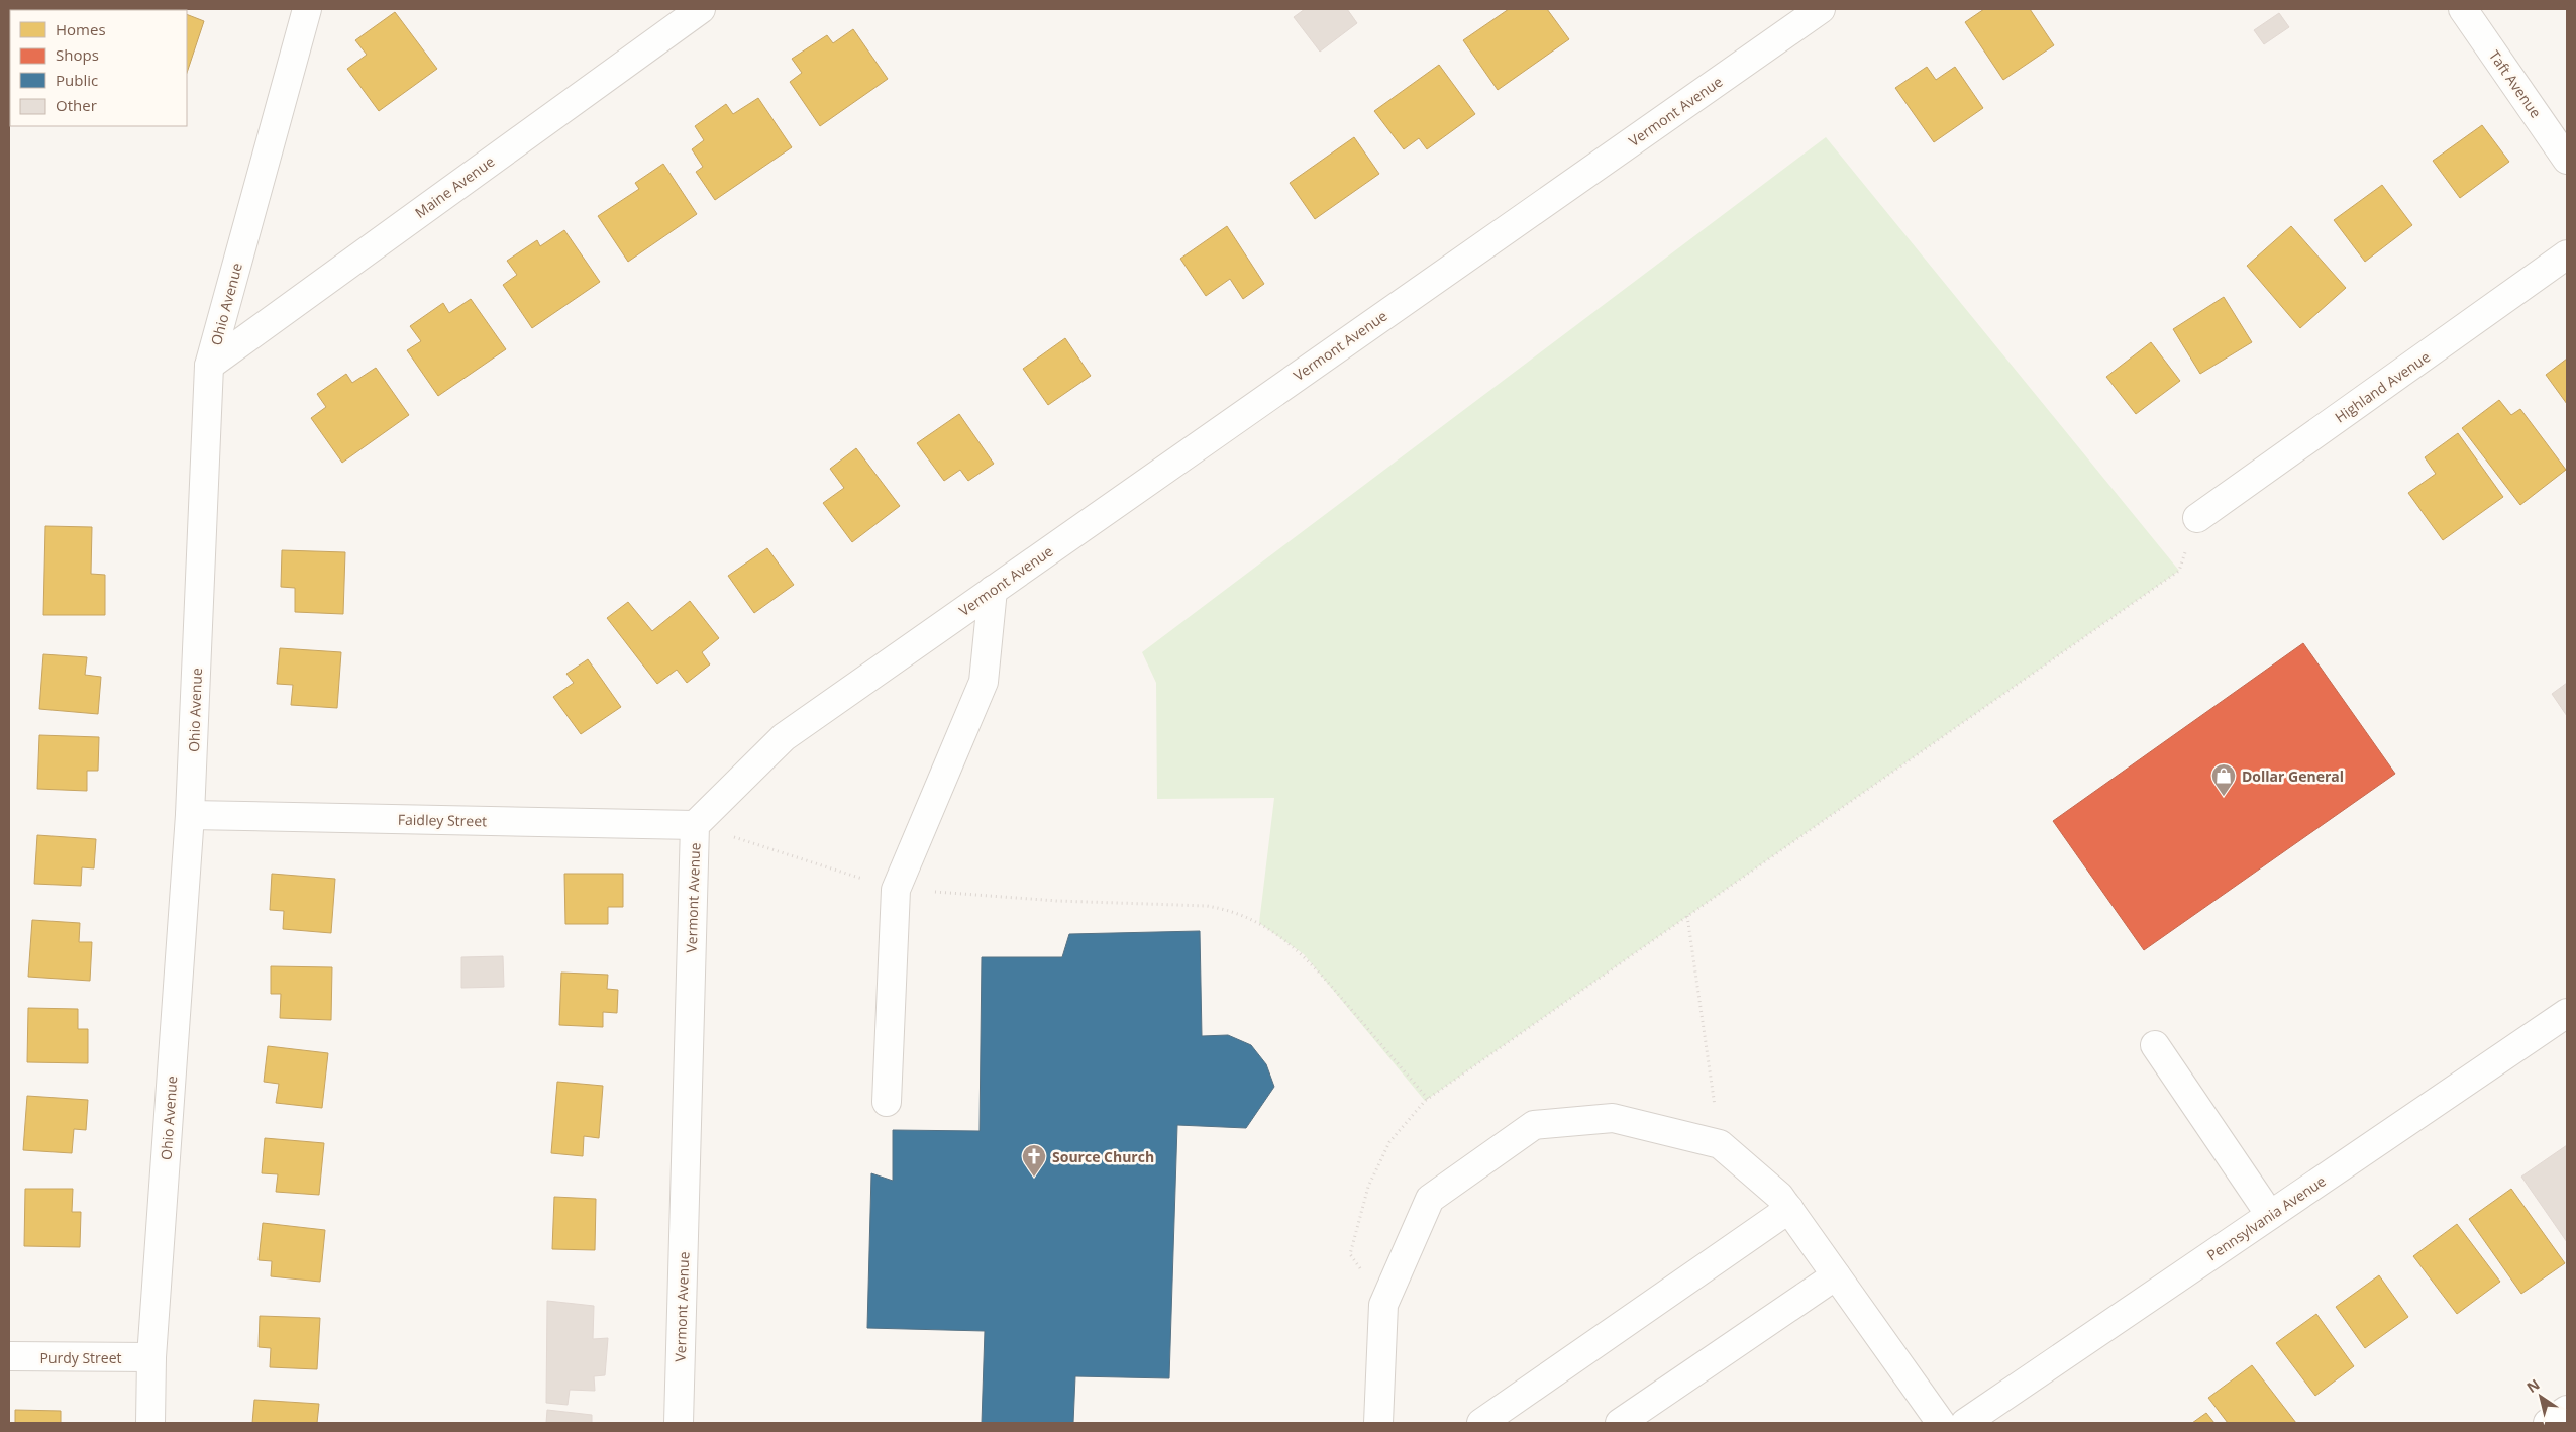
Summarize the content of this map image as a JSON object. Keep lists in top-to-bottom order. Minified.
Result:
{"streets":{"street":["Taft Avenue","Vermont Avenue","Maine Avenue","Ohio Avenue","Highland Avenue","Faidley Street","Pennsylvania Avenue","Purdy Street"]},"crossings":[["Vermont Avenue","Faidley Street"],["Maine Avenue","Ohio Avenue"],["Ohio Avenue","Faidley Street"],["Ohio Avenue","Purdy Street"]],"places":{"shop":["Dollar General"],"church":["Source Church"]},"legend":["Homes","Shops","Public","Other"],"north":"top left"}
